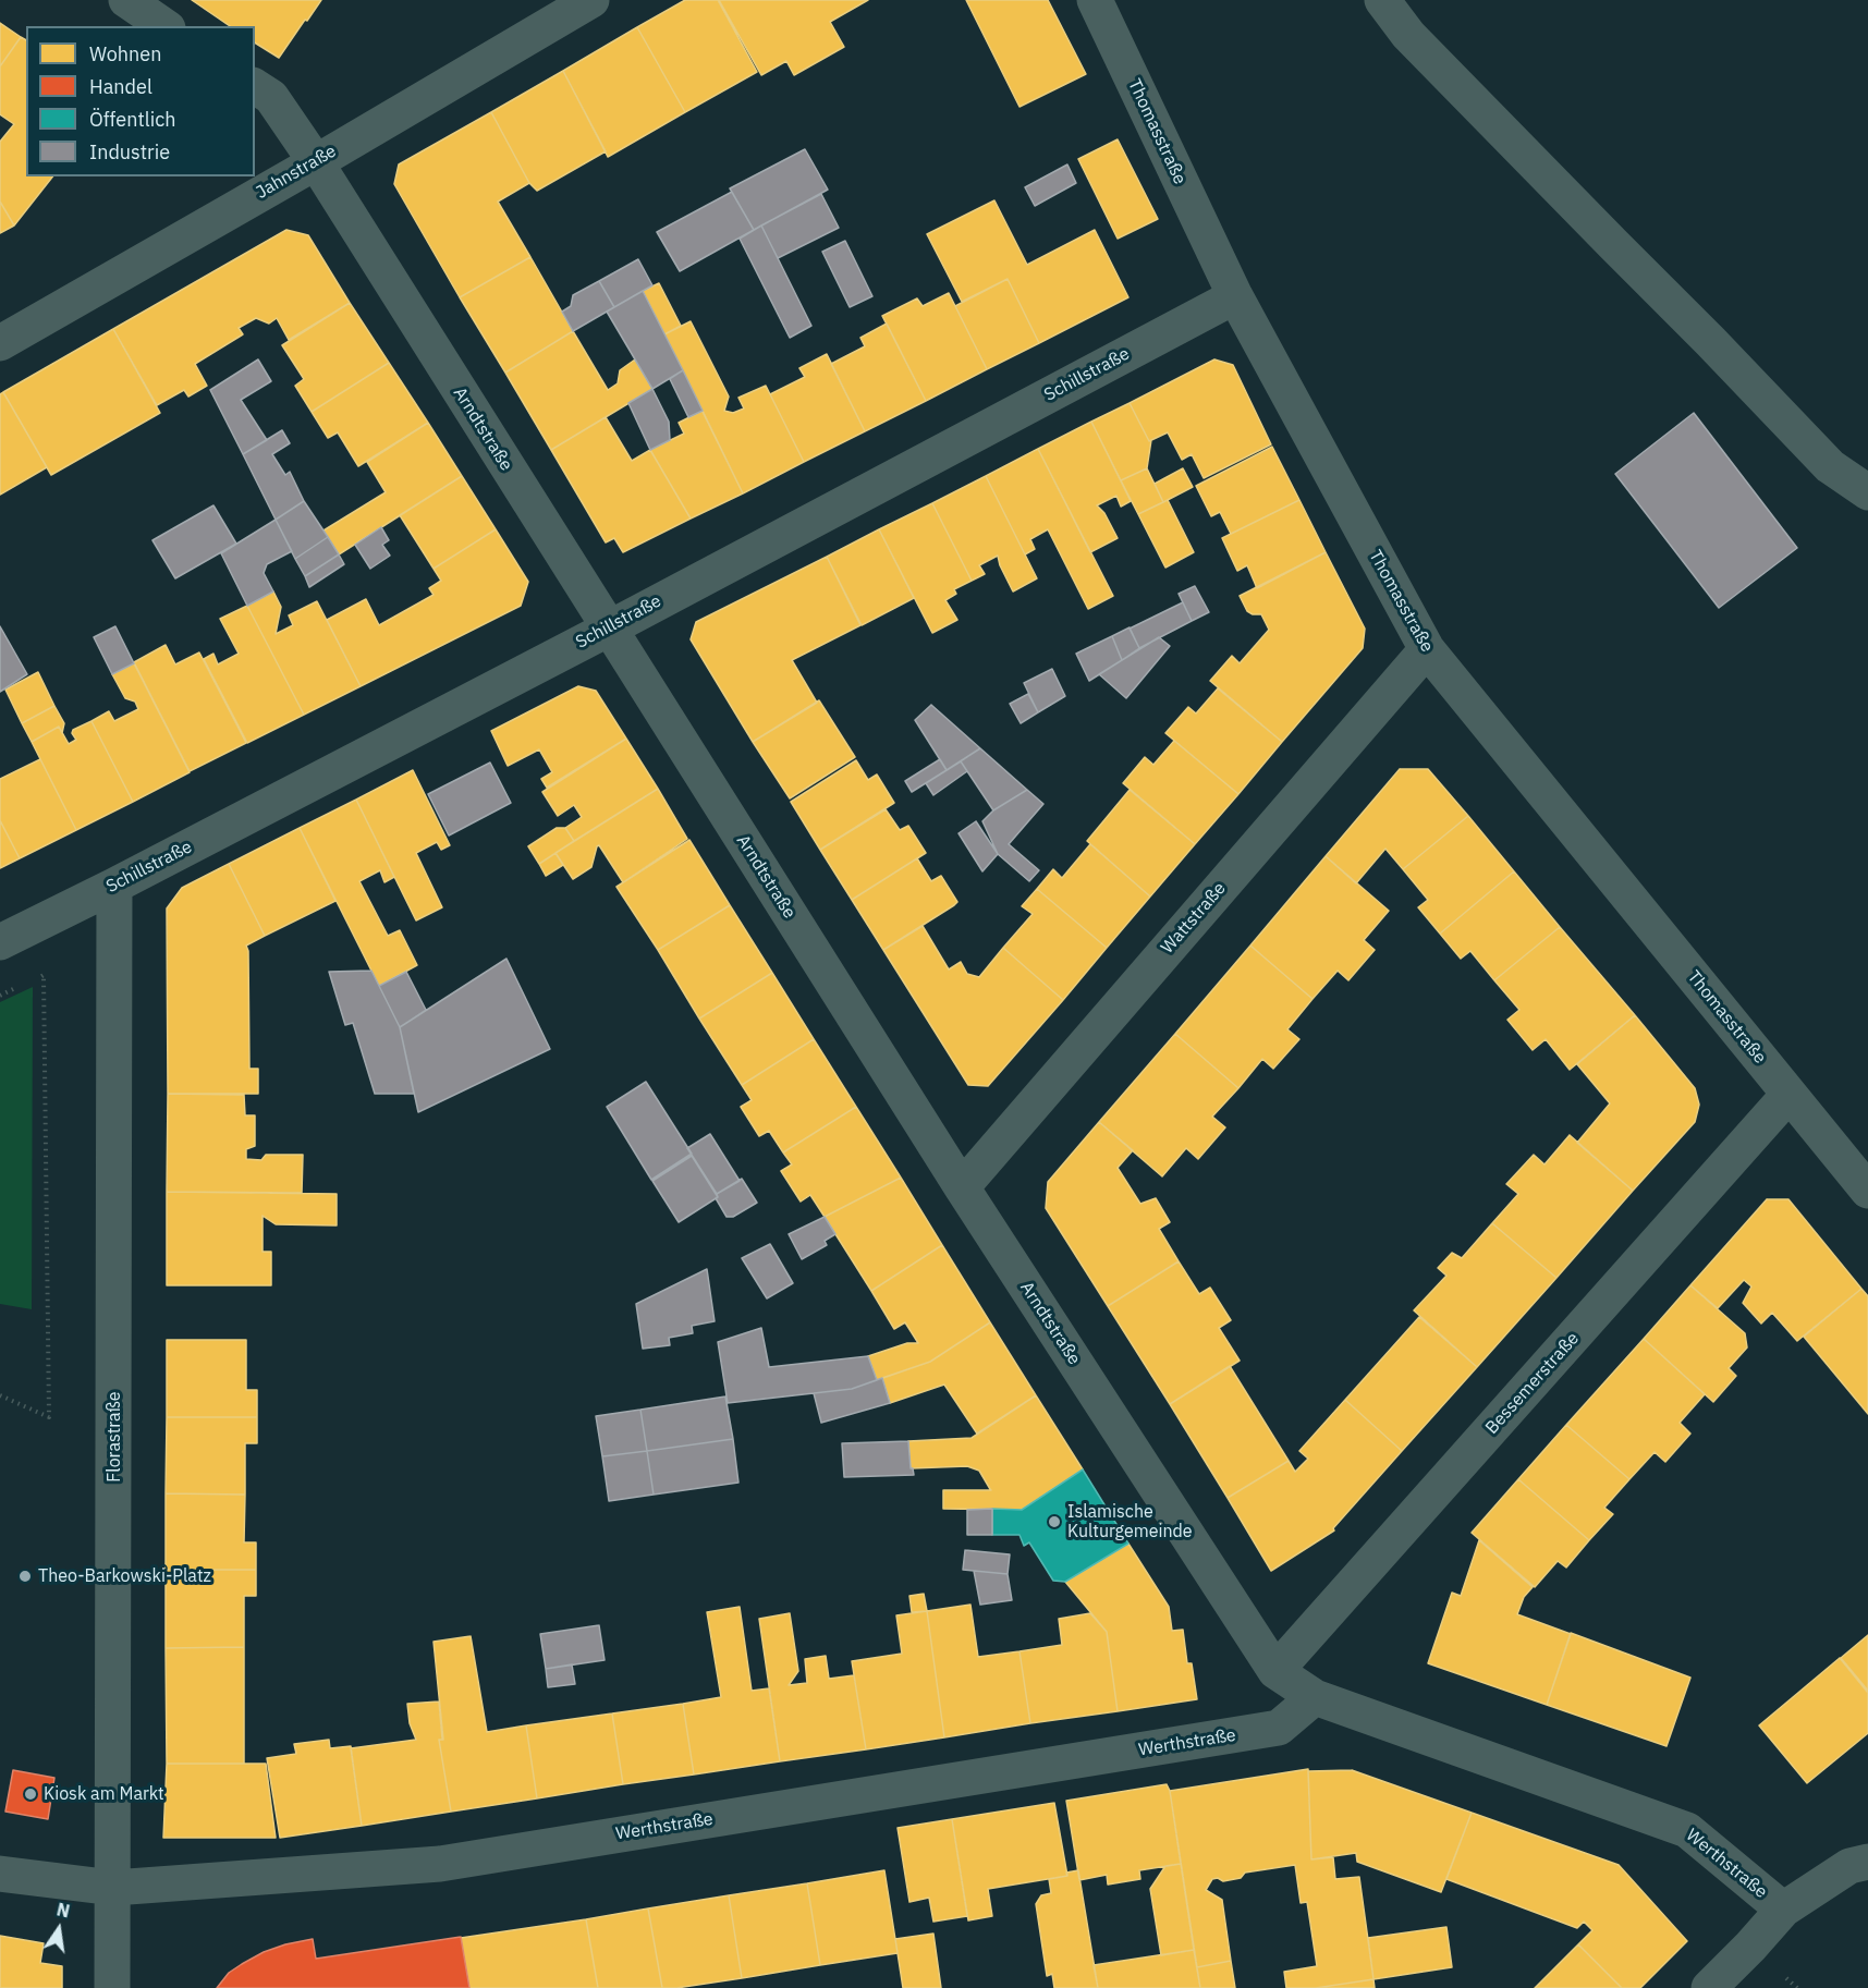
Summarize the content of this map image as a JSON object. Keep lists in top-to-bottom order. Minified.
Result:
{"streets":{"street":["Thomasstraße","Jahnstraße","Schillstraße","Arndtstraße","Wattstraße","Bessemerstraße","Florastraße","Werthstraße"]},"crossings":[["Thomasstraße","Schillstraße"],["Thomasstraße","Wattstraße"],["Thomasstraße","Bessemerstraße"],["Jahnstraße","Arndtstraße"],["Schillstraße","Arndtstraße"],["Schillstraße","Florastraße"],["Arndtstraße","Wattstraße"],["Arndtstraße","Bessemerstraße"],["Arndtstraße","Werthstraße"],["Bessemerstraße","Werthstraße"],["Florastraße","Werthstraße"]],"places":["Islamische Kulturgemeinde","Theo-Barkowski-Platz","Kiosk am Markt"],"legend":["Wohnen","Handel","Öffentlich","Industrie"],"north":"top"}
